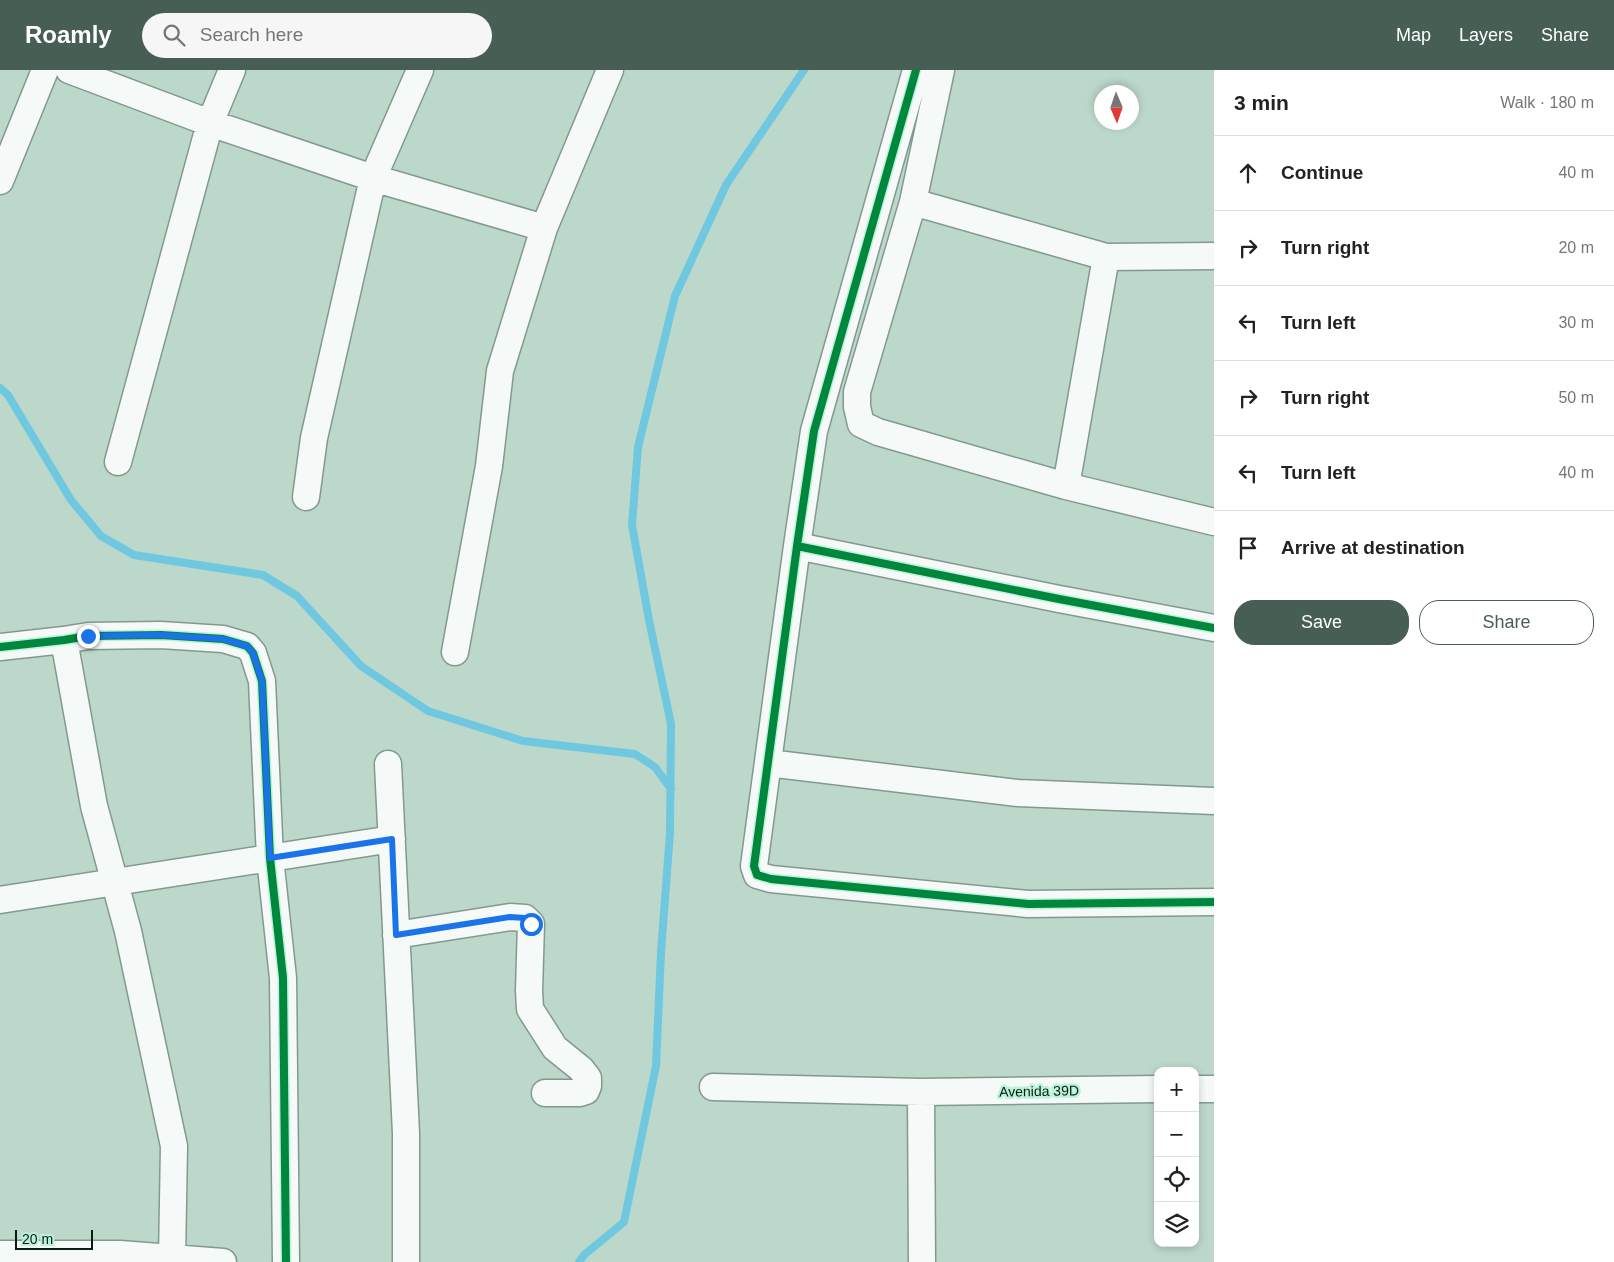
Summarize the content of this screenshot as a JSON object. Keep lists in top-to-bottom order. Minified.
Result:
{"streets":{"street":["Avenida 39D"]},"scale_bar":"20 m","north":"bottom","page":{"header":"Roamly","search":"Search here","nav":["Map","Layers","Share"],"heading":["3 min","Walk · 180 m"],"list":[["Continue","40 m"],["Turn right","20 m"],["Turn left","30 m"],["Turn right","50 m"],["Turn left","40 m"],"Arrive at destination"],"buttons":["Save","Share"],"map_buttons":["+","−"],"scale":"20 m"}}
